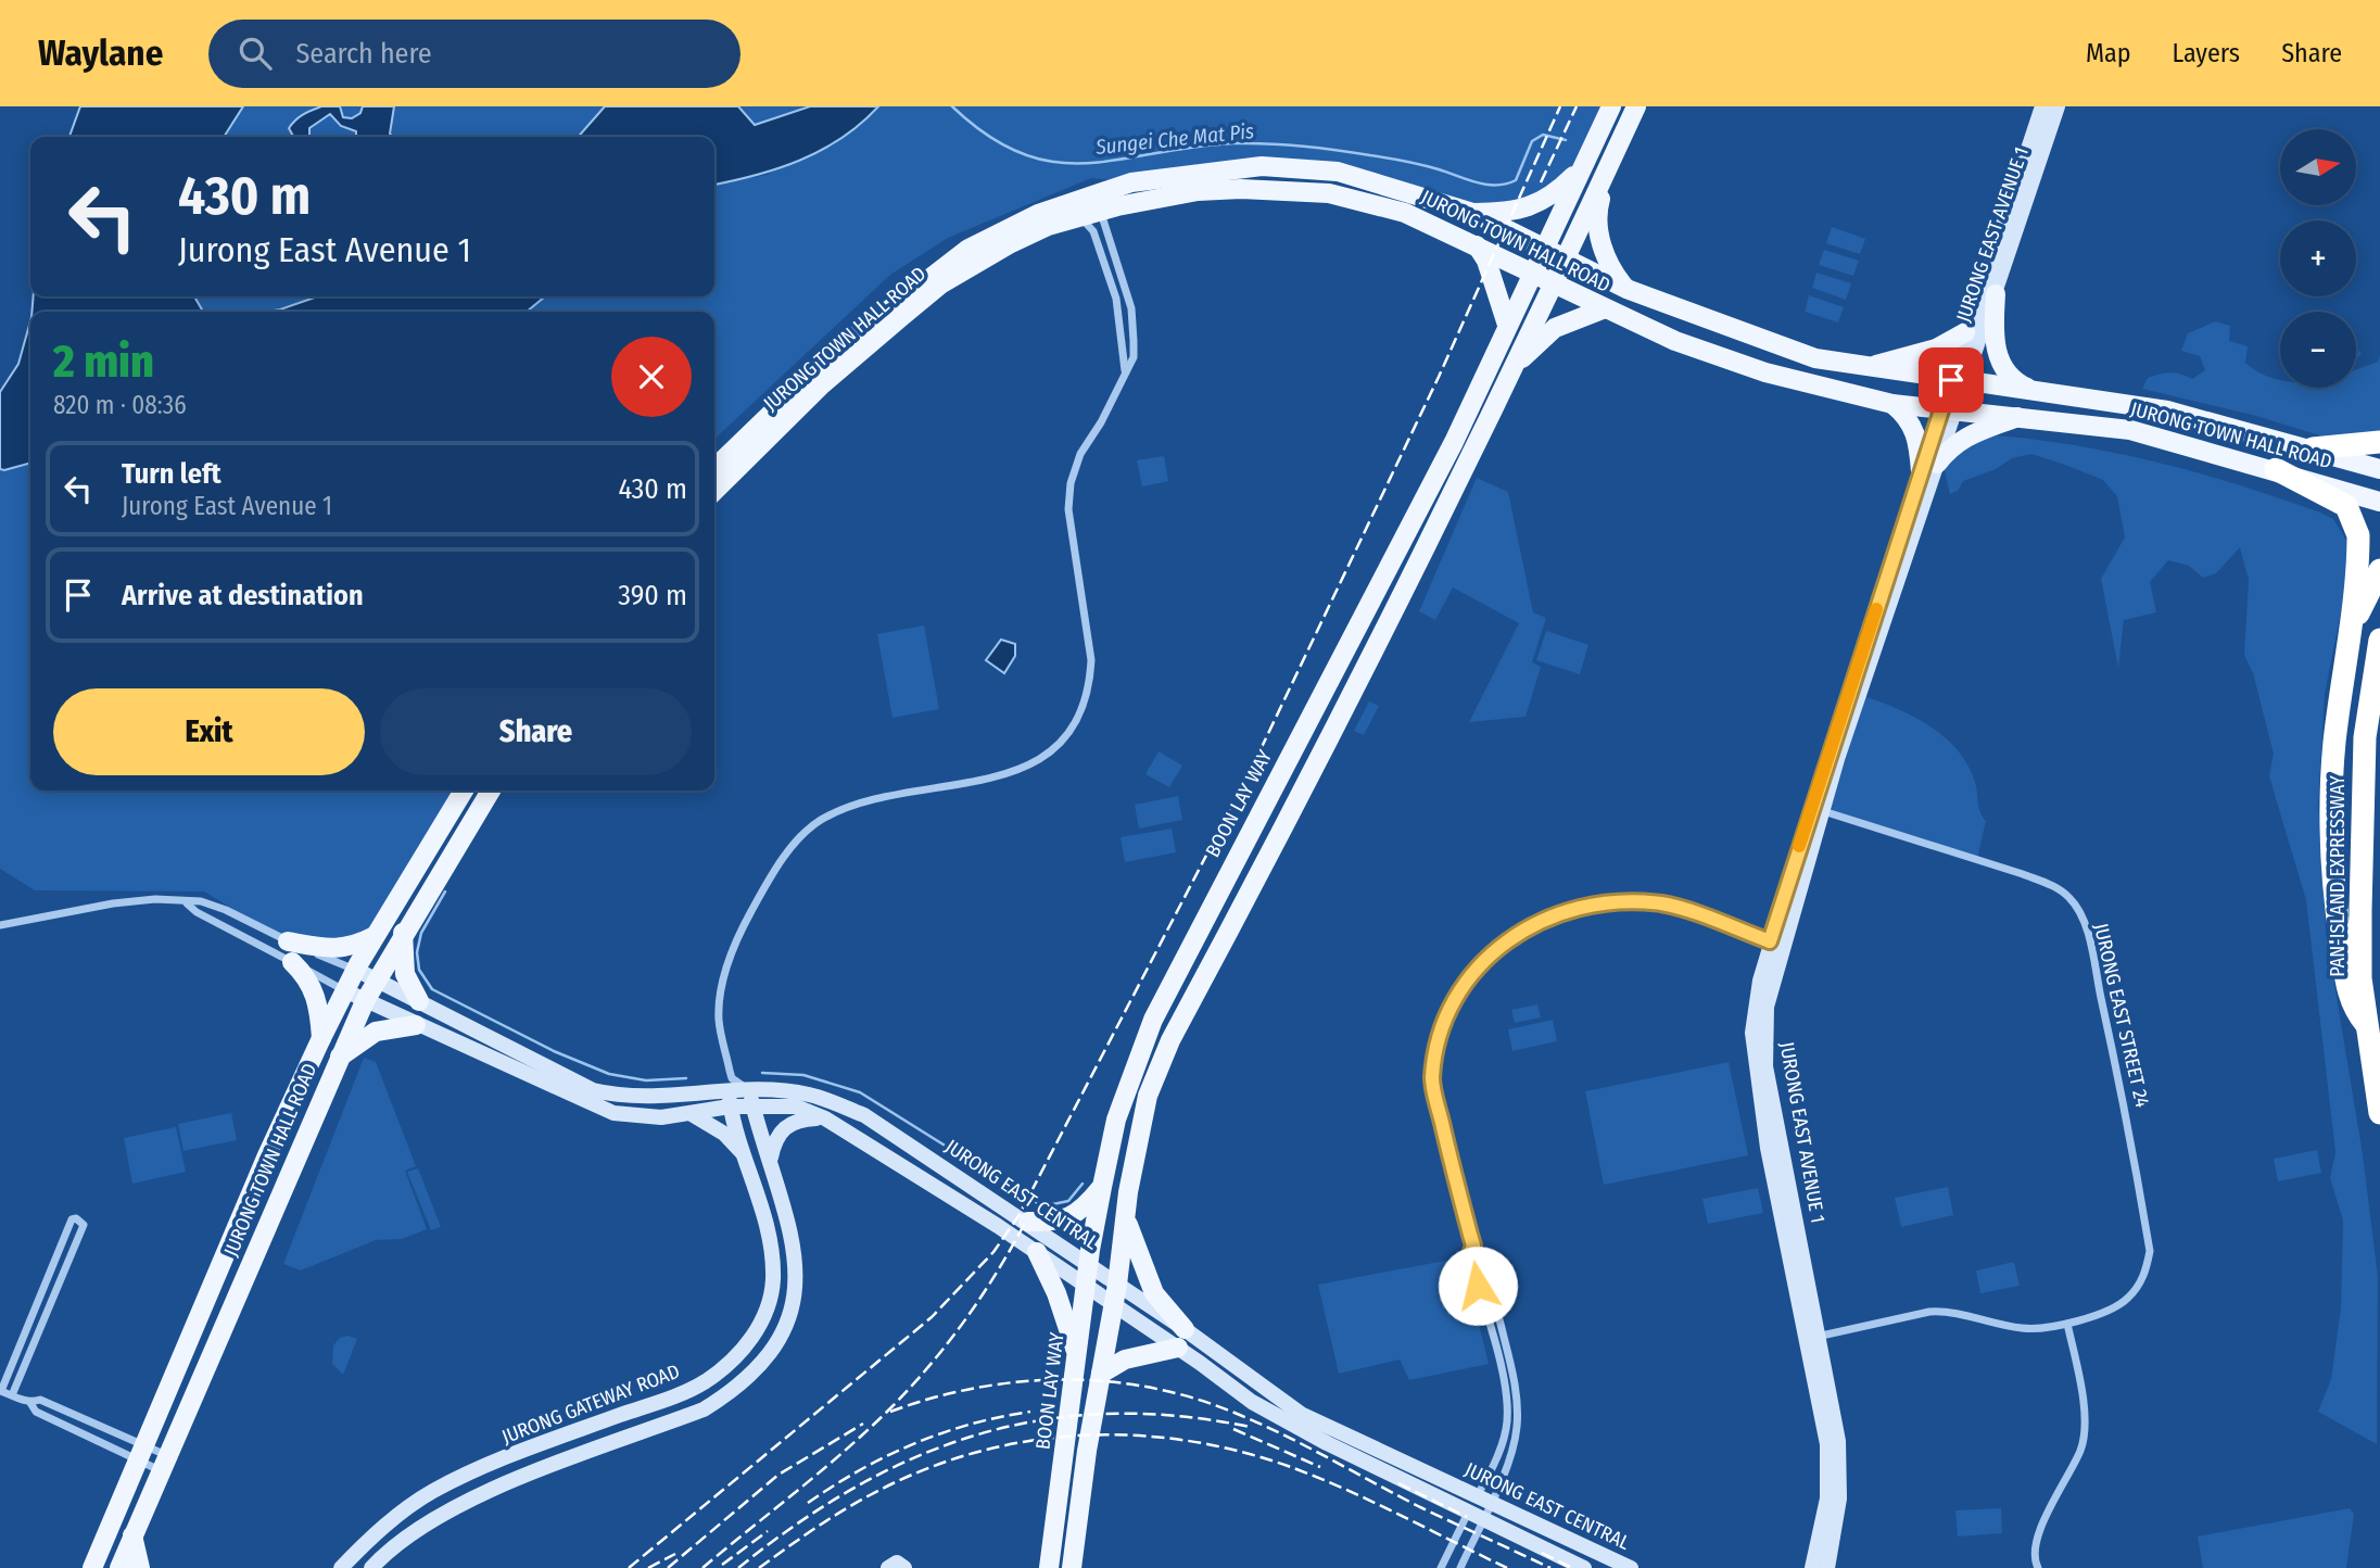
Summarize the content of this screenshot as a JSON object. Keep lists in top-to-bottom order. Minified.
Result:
{"streets":{"highway":["PAN-ISLAND EXPRESSWAY"],"main road":["JURONG EAST AVENUE 1","JURONG TOWN HALL ROAD","BOON LAY WAY","JURONG EAST CENTRAL","JURONG GATEWAY ROAD"],"street":["JURONG EAST STREET 24"]},"crossings":[["JURONG EAST AVENUE 1","JURONG TOWN HALL ROAD"],["JURONG EAST AVENUE 1","JURONG EAST STREET 24"],["JURONG TOWN HALL ROAD","BOON LAY WAY"],["JURONG TOWN HALL ROAD","JURONG EAST CENTRAL"],["BOON LAY WAY","JURONG EAST CENTRAL"],["JURONG EAST CENTRAL","JURONG GATEWAY ROAD"]],"water":["Sungei Che Mat Pis"],"north":"right","page":{"header":"Waylane","search":"Search here","nav":["Map","Layers","Share"],"map_buttons":["+","−"],"turn":["430 m","Jurong East Avenue 1"],"heading":["2 min","820 m · 08:36"],"list":[{"name":"Turn left","note":"Jurong East Avenue 1","value":"430 m"},{"name":"Arrive at destination","value":"390 m"}],"buttons":["Exit","Share"]}}
